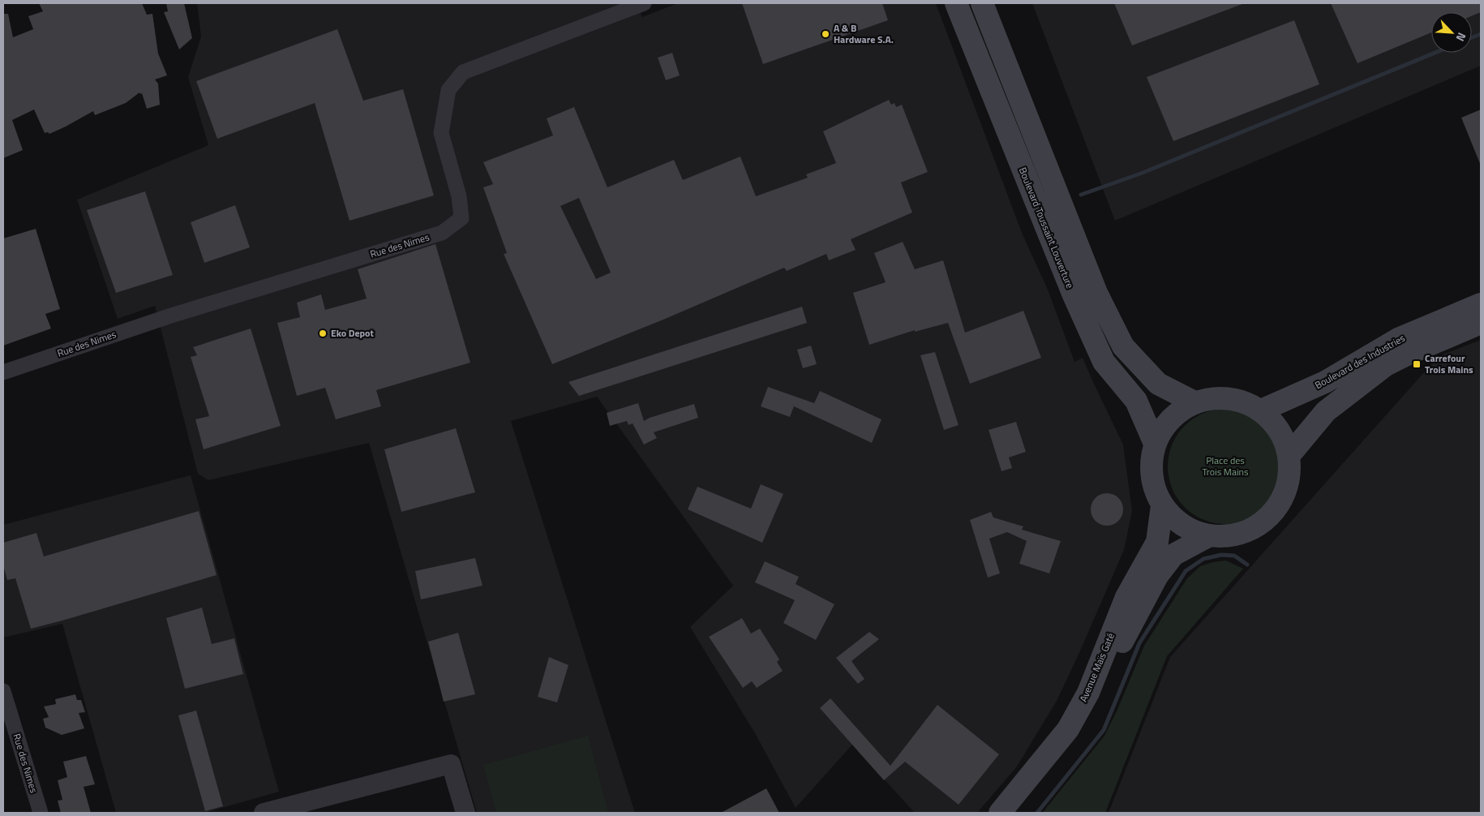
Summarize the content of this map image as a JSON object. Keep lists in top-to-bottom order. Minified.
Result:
{"streets":{"main road":["Boulevard Toussaint Louverture","Boulevard des Industries","Avenue Maïs Gaté"],"street":["Rue des Nimes"]},"crossings":[["Boulevard Toussaint Louverture","Boulevard des Industries"],["Boulevard Toussaint Louverture","Avenue Maïs Gaté"],["Boulevard des Industries","Avenue Maïs Gaté"]],"parks":["Place des Trois Mains"],"places":{"other":["A & B Hardware S.A.","Eko Depot"],"transit":["Carrefour Trois Mains"]},"north":"bottom right"}
